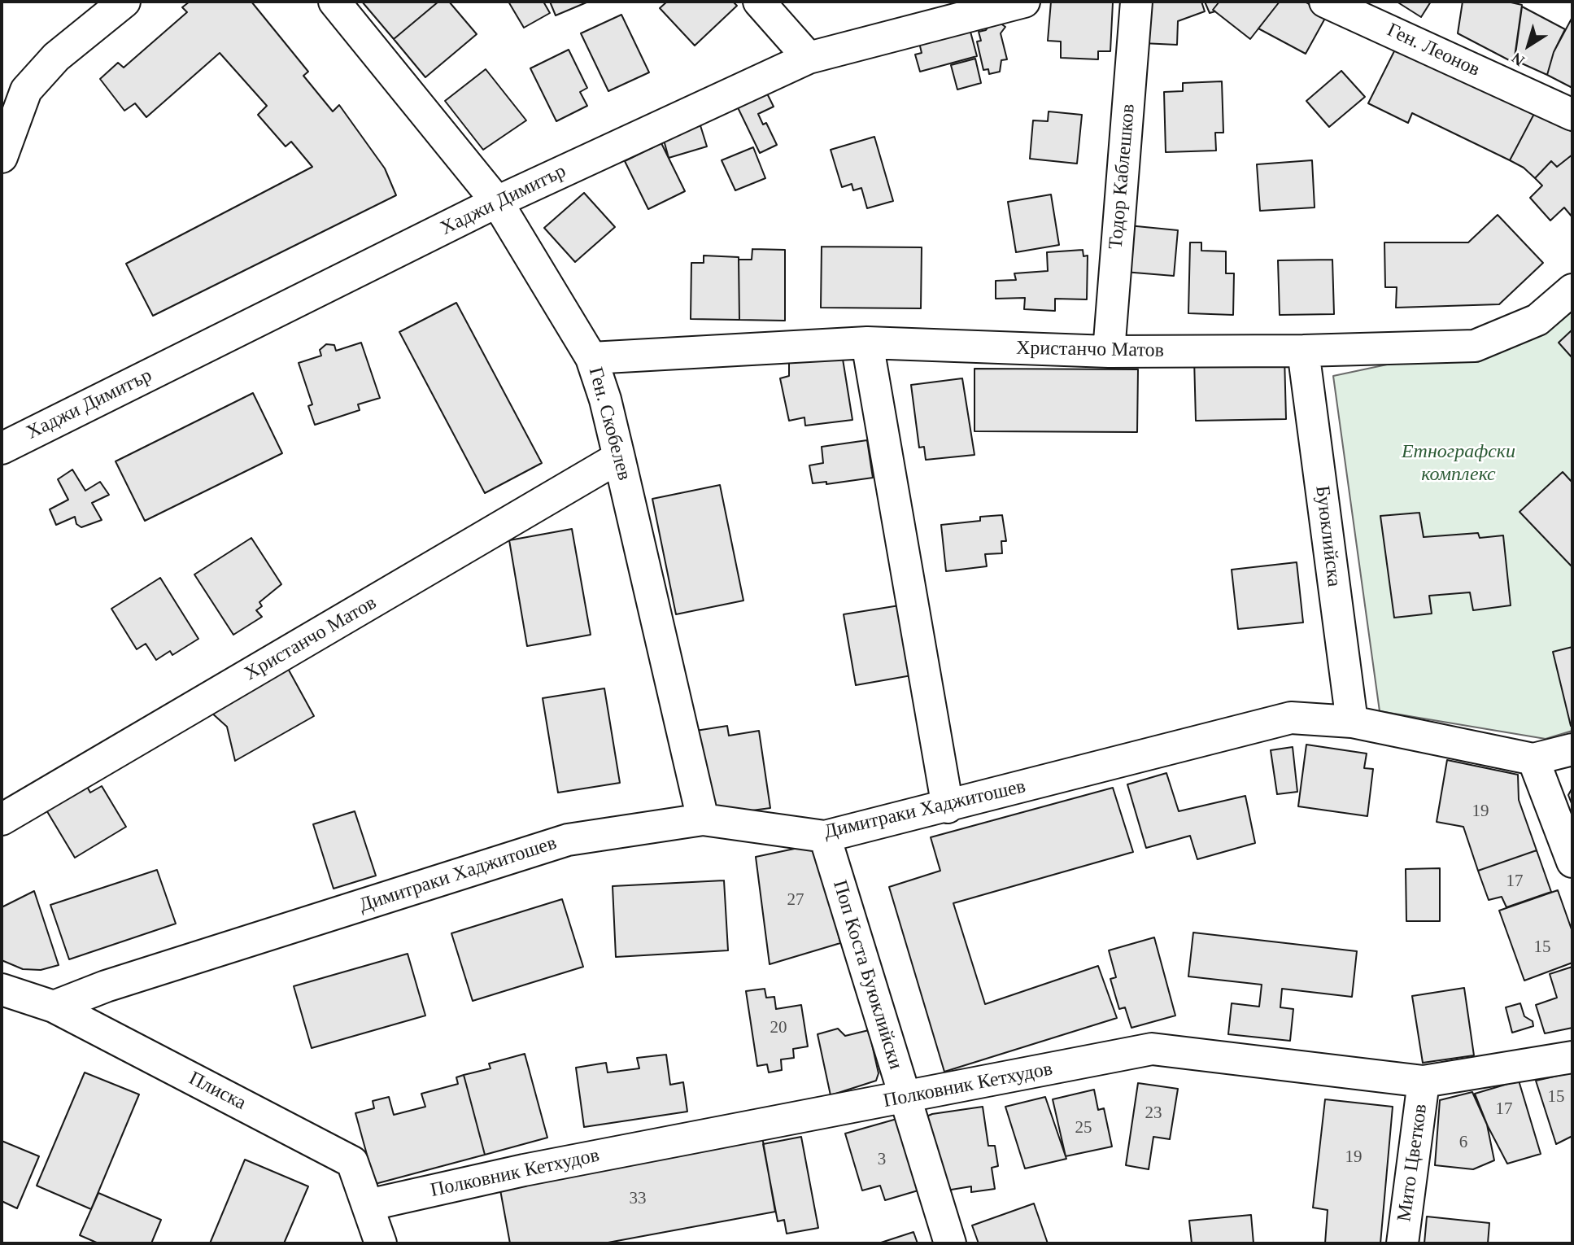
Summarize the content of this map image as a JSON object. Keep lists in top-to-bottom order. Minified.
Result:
{"streets":{"street":["Ген. Леонов","Тодор Каблешков","Хаджи Димитър","Христанчо Матов","Ген. Скобелев","Буюклийска","Димитраки Хаджитошев","Поп Коста Буюклийски","Полковник Кетхудов","Плиска","Мито Цветков"]},"crossings":[["Тодор Каблешков","Христанчо Матов"],["Хаджи Димитър","Ген. Скобелев"],["Христанчо Матов","Ген. Скобелев"],["Христанчо Матов","Буюклийска"],["Ген. Скобелев","Димитраки Хаджитошев"],["Буюклийска","Димитраки Хаджитошев"],["Димитраки Хаджитошев","Поп Коста Буюклийски"],["Димитраки Хаджитошев","Плиска"],["Поп Коста Буюклийски","Полковник Кетхудов"],["Полковник Кетхудов","Плиска"],["Полковник Кетхудов","Мито Цветков"]],"parks":["Етнографски комплекс"],"house_numbers":["19","17","27","15","20","15","17","23","25","6","19","3","33"],"north":"bottom left"}
